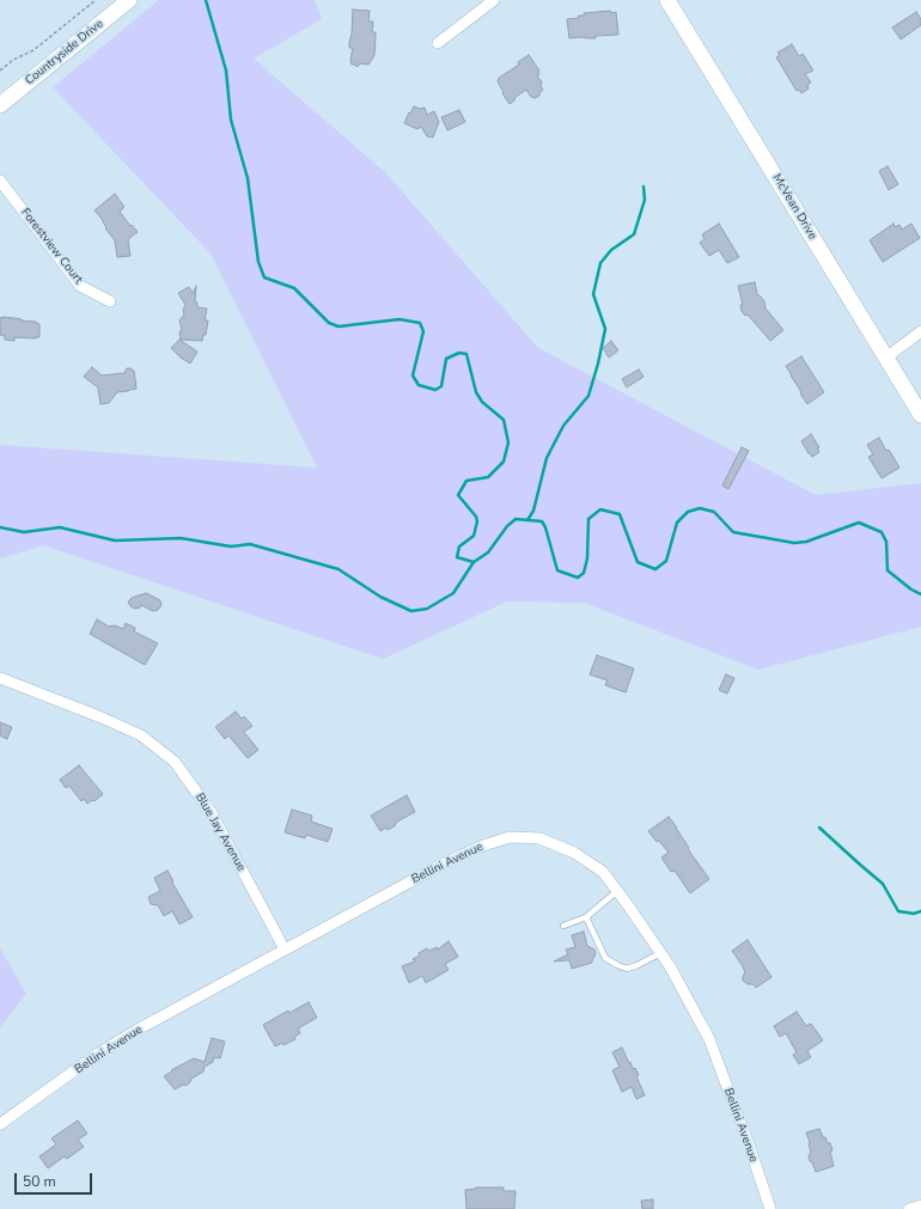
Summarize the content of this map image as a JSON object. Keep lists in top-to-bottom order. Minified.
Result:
{"streets":{"main road":["Countryside Drive","McVean Drive"],"street":["Forestview Court","Blue Jay Avenue","Bellini Avenue"]},"crossings":[["Blue Jay Avenue","Bellini Avenue"]],"scale_bar":"50 m"}
